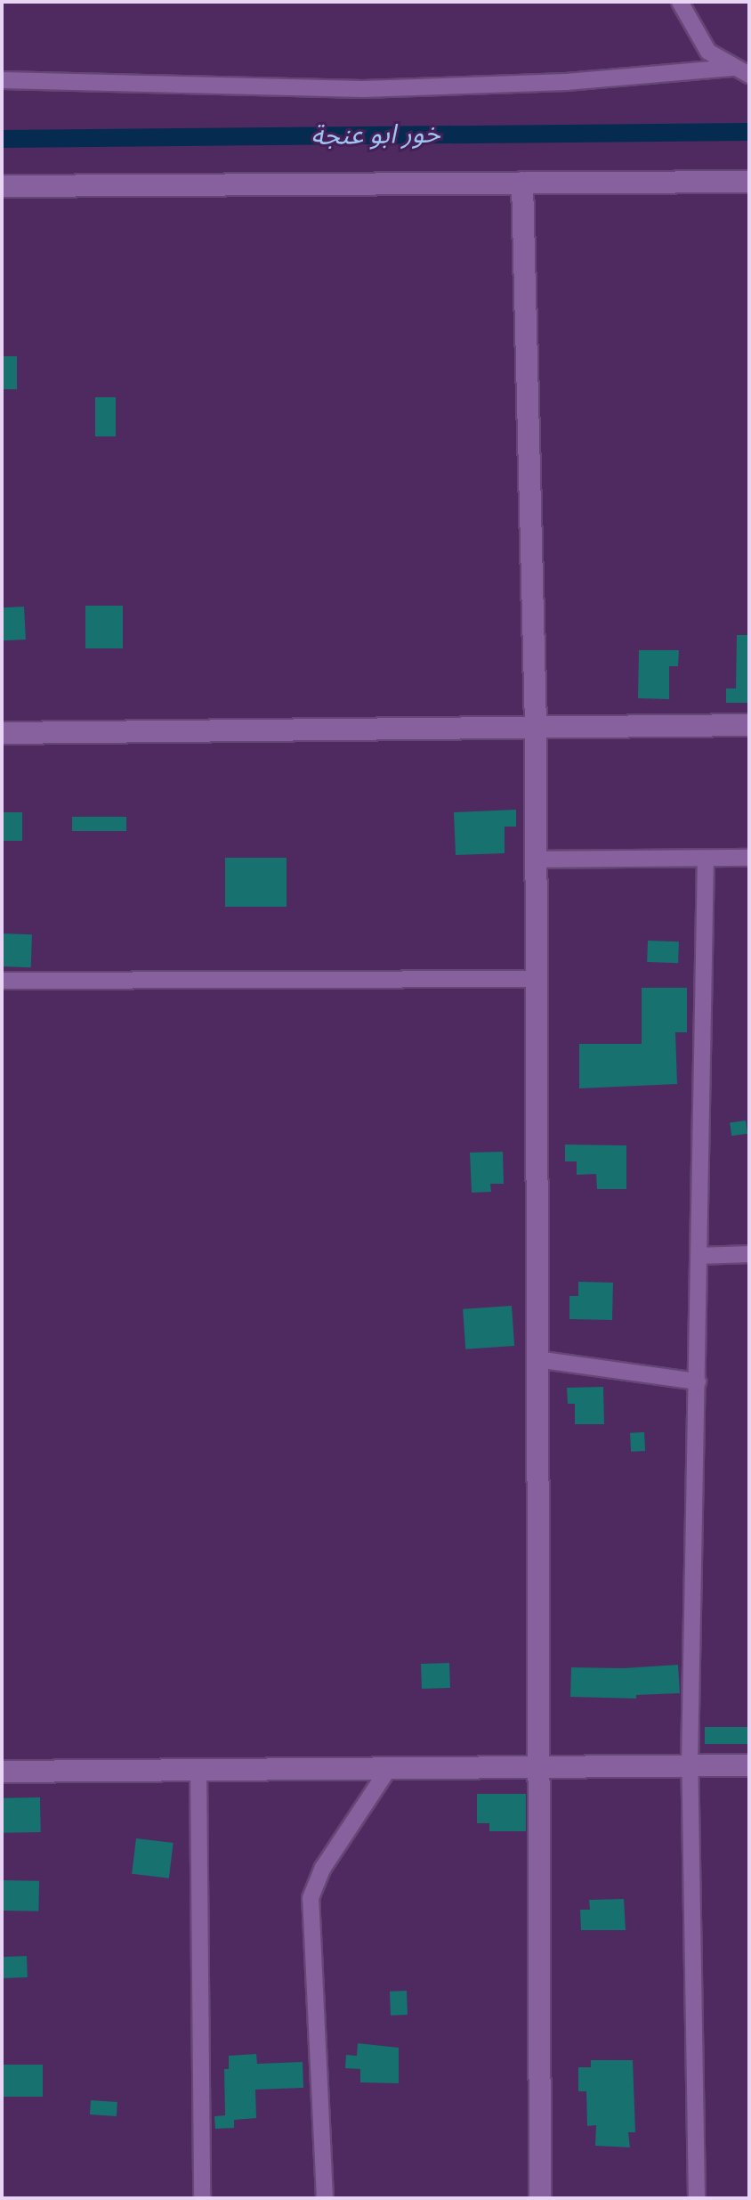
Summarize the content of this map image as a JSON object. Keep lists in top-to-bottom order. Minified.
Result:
{"water":["خور ابو عنجة"]}
